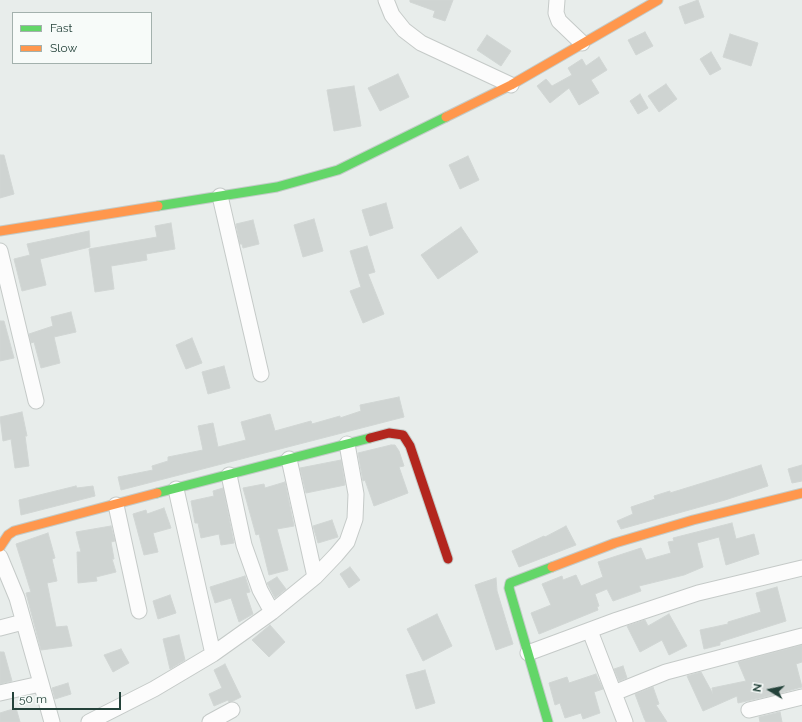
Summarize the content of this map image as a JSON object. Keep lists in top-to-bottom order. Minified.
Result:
{"legend":["Fast","Slow"],"scale_bar":"50 m","north":"left"}
